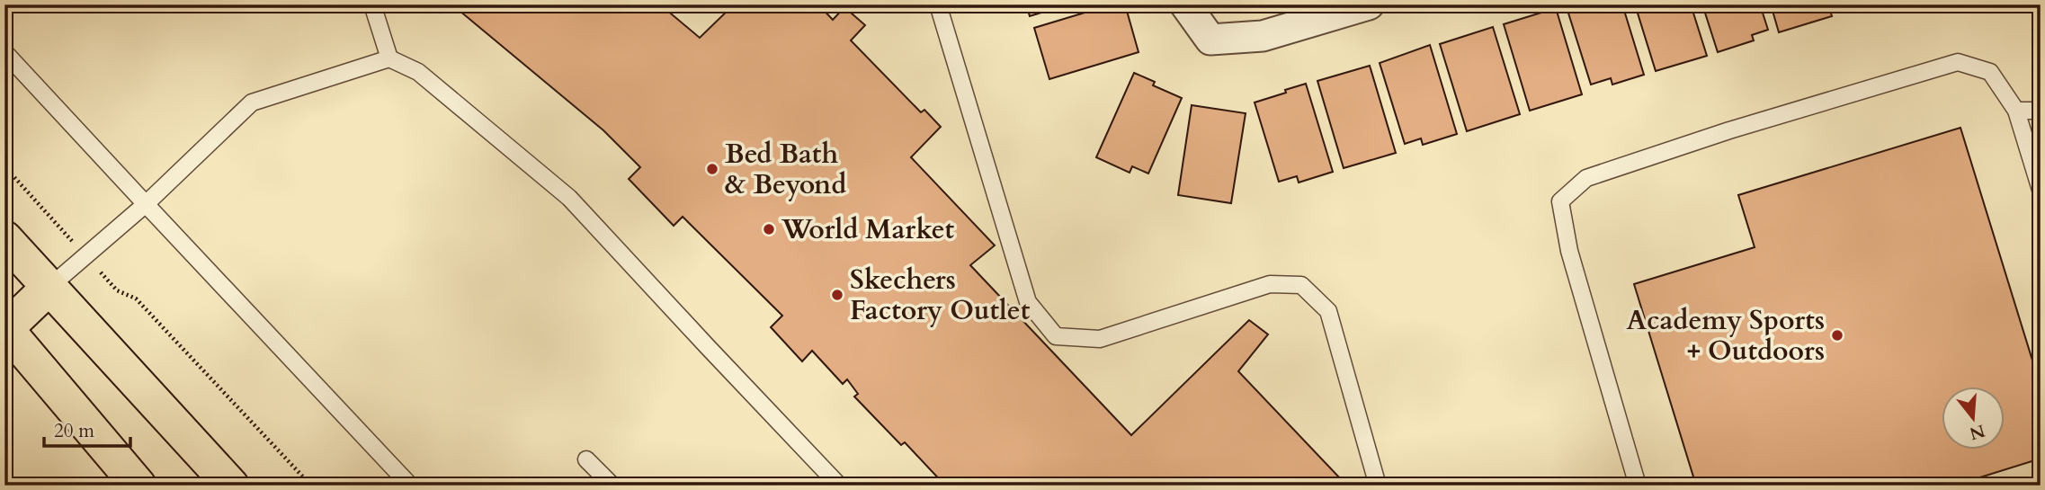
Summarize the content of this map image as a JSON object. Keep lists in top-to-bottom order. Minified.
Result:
{"places":["Bed Bath & Beyond","World Market","Skechers Factory Outlet","Academy Sports + Outdoors"],"scale_bar":"20 m","north":"bottom"}
